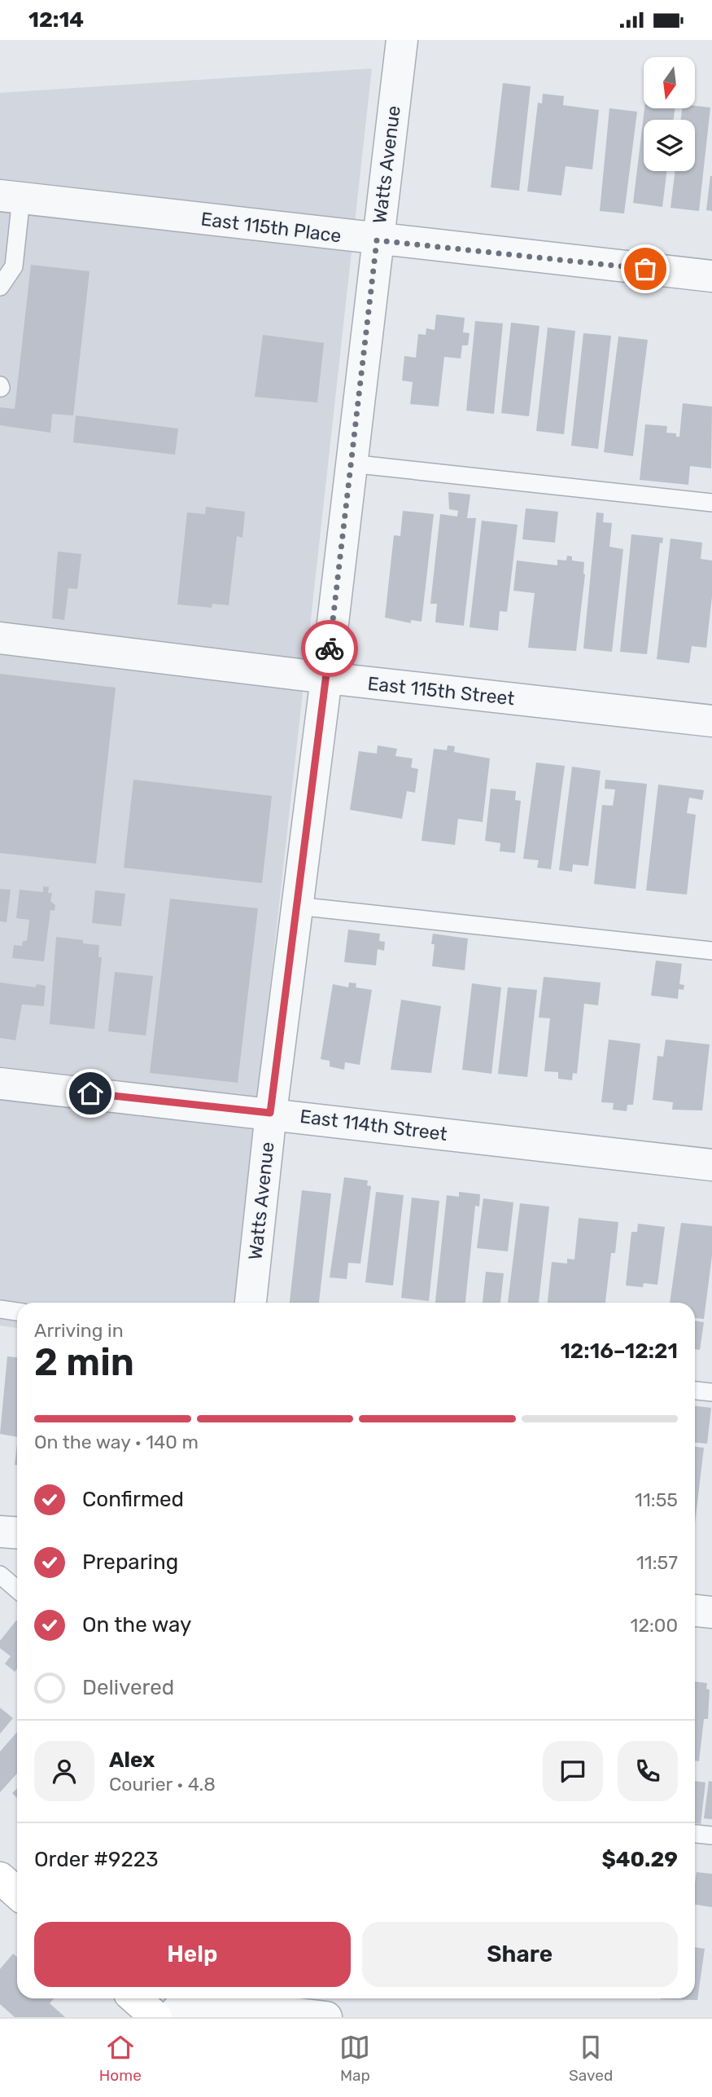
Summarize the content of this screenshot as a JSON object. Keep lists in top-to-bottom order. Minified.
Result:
{"streets":{"street":["Watts Avenue","East 115th Place","East 115th Street","East 114th Street"]},"crossings":[["Watts Avenue","East 115th Place"],["Watts Avenue","East 115th Street"],["Watts Avenue","East 114th Street"]],"north":"bottom","page":{"status":"12:14","heading":["2 min","Arriving in","12:16–12:21"],"panel":["Alex","Courier · 4.8","Order #9223","$40.29"],"bar":"On the way · 140 m","list":[["Confirmed","11:55"],["Preparing","11:57"],["On the way","12:00"],"Delivered"],"buttons":["Help","Share"],"tabs":["Home","Map","Saved"]}}
